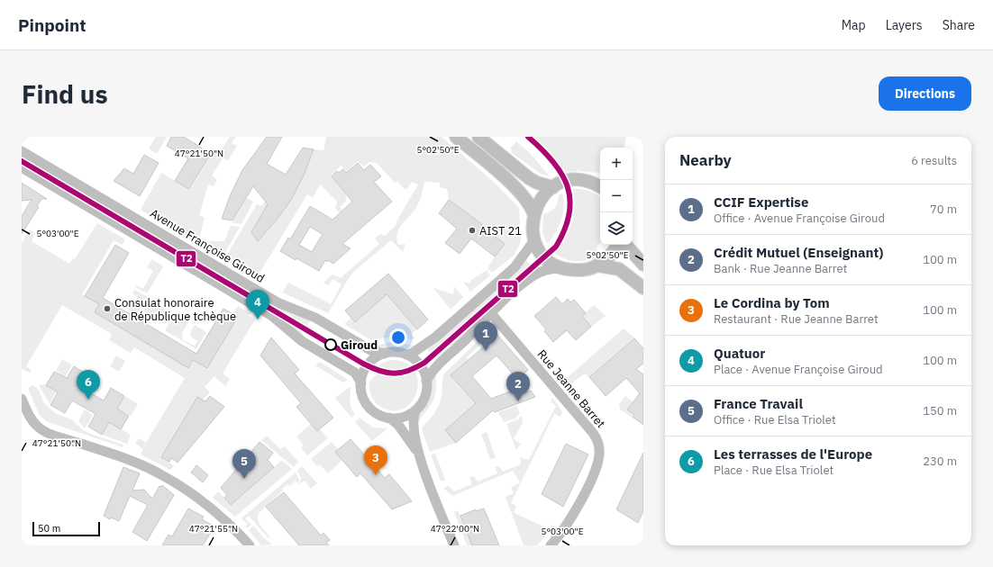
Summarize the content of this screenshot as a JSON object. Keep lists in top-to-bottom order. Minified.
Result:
{"streets":{"street":["Avenue Françoise Giroud","Rue Jeanne Barret"]},"places":["AIST 21","Consulat honoraire de République tchèque","Giroud"],"lines":["transit line T2"],"scale_bar":"50 m","page":{"header":"Pinpoint","nav":["Map","Layers","Share"],"buttons":"Directions","title":"Find us","heading":["Nearby","6 results"],"map_buttons":["+","−"],"list":[{"mark":"1","name":"CCIF Expertise","note":"Office · Avenue Françoise Giroud","value":"70 m"},{"mark":"2","name":"Crédit Mutuel (Enseignant)","note":"Bank · Rue Jeanne Barret","value":"100 m"},{"mark":"3","name":"Le Cordina by Tom","note":"Restaurant · Rue Jeanne Barret","value":"100 m"},{"mark":"4","name":"Quatuor","note":"Place · Avenue Françoise Giroud","value":"100 m"},{"mark":"5","name":"France Travail","note":"Office · Rue Elsa Triolet","value":"150 m"},{"mark":"6","name":"Les terrasses de l'Europe","note":"Place · Rue Elsa Triolet","value":"230 m"}],"pins":["4","1","6","2","3","5"],"scale":"50 m"},"coordinates":["5°02'50\"E","47°21'50\"N","5°03'00\"E","47°21'55\"N","47°22'00\"N"]}
